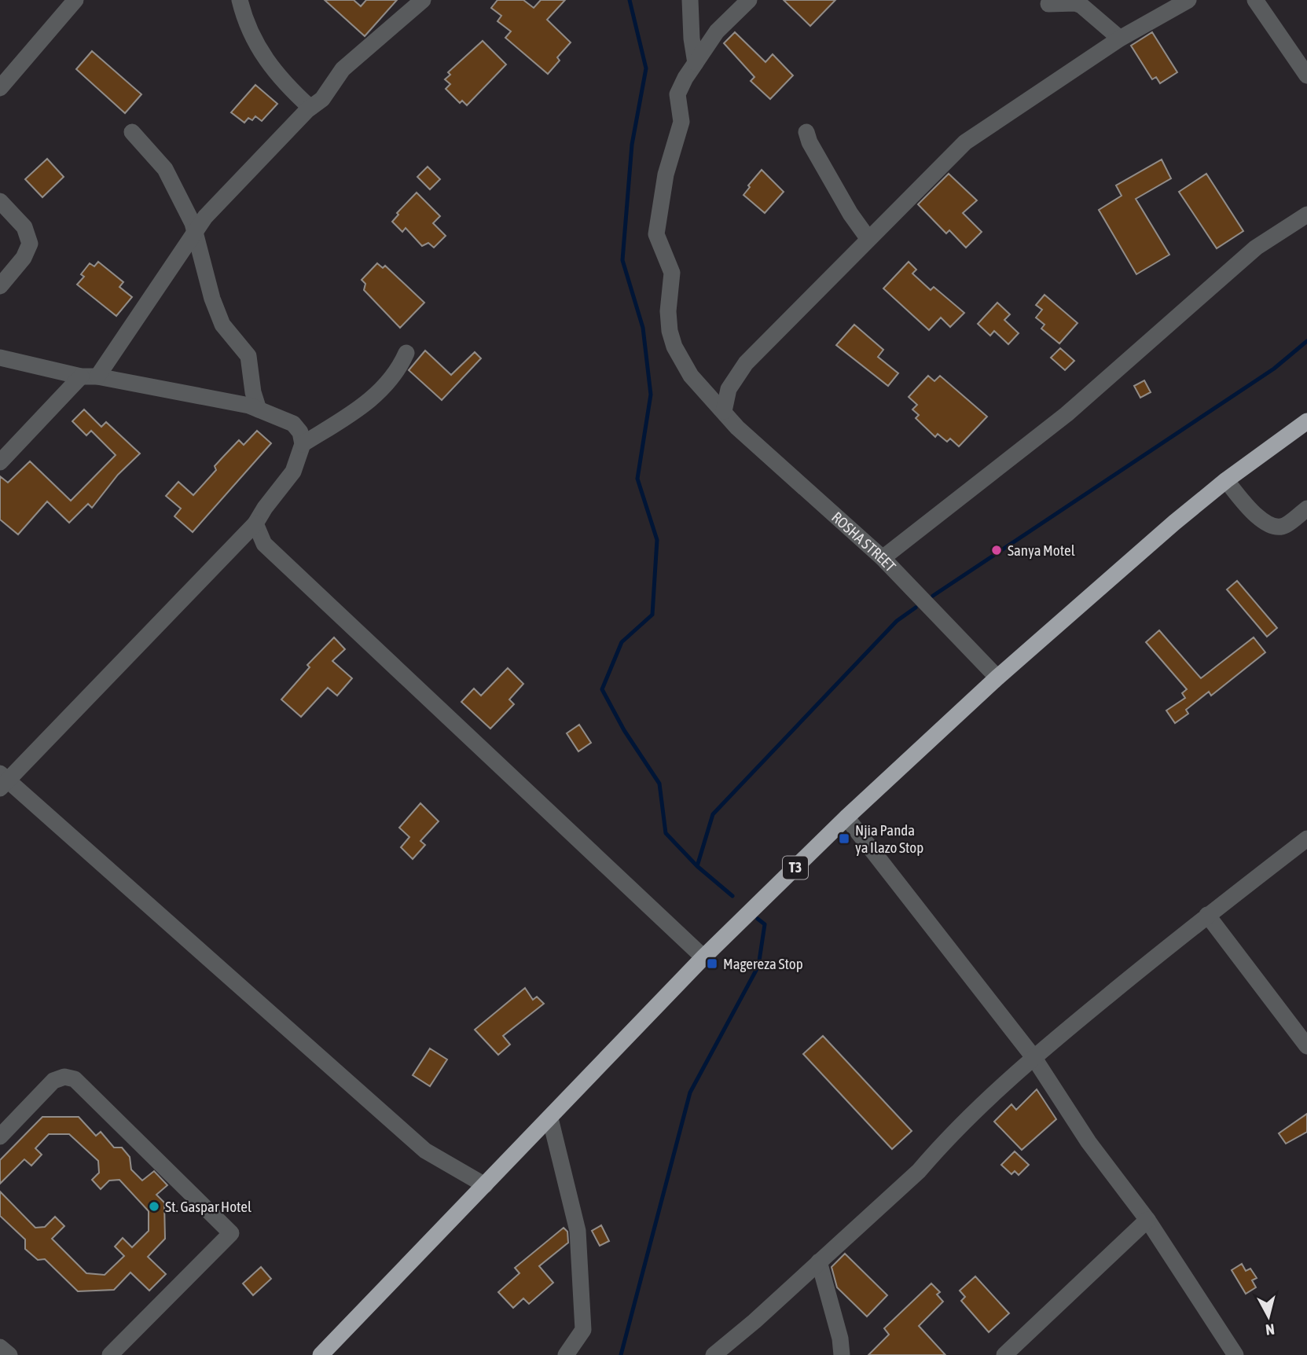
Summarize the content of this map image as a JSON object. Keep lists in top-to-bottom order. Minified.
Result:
{"streets":{"highway":["T3"],"street":["ROSHA STREET"]},"crossings":[["ROSHA STREET","T3"]],"places":{"other":["Sanya Motel","St. Gaspar Hotel"],"transit":["Njia Panda ya Ilazo Stop","Magereza Stop"]},"north":"bottom"}
